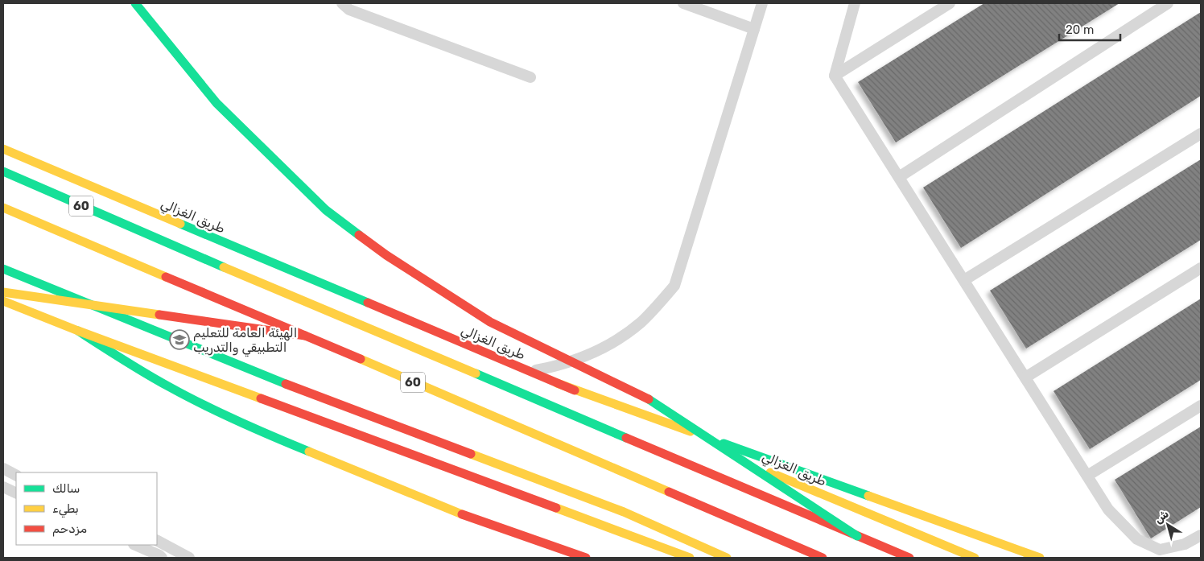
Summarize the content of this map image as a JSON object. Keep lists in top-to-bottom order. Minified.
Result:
{"streets":{"main road":["60","طريق الغزالي"]},"places":{"school or university":["الهيئة العامة للتعليم التطبيقي والتدريب"]},"legend":["سالك","بطيء","مزدحم"],"scale_bar":"20 m","north":"top left"}
